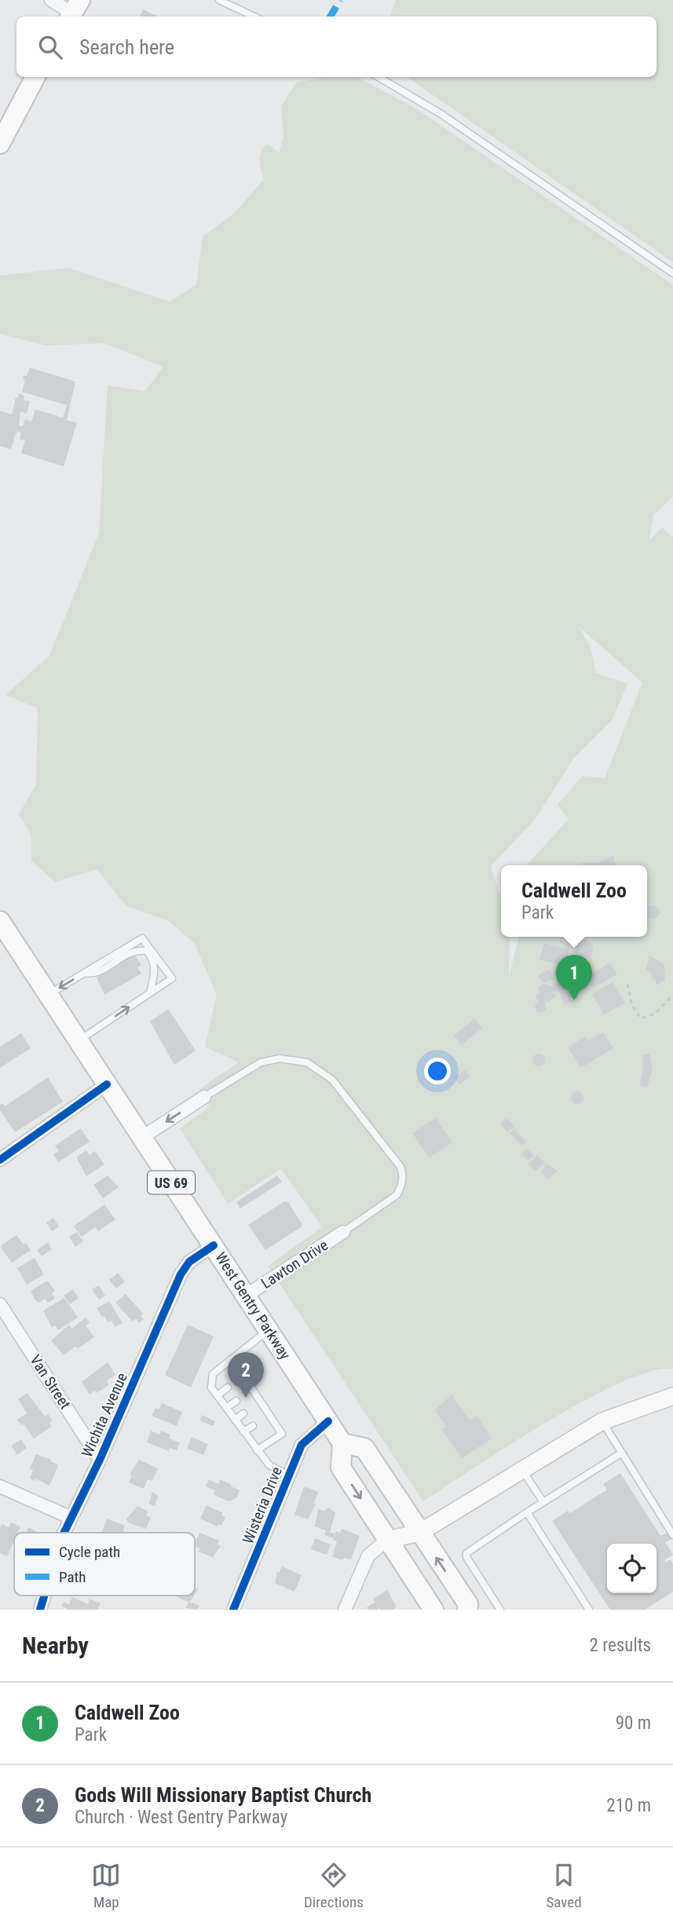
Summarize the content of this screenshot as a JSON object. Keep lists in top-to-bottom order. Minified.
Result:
{"streets":{"main road":["US 69","West Gentry Parkway"],"street":["Lawton Drive","Van Street","Wichita Avenue","Wisteria Drive"]},"crossings":[["Lawton Drive","West Gentry Parkway"],["West Gentry Parkway","Wichita Avenue"],["West Gentry Parkway","Wisteria Drive"],["Van Street","Wichita Avenue"]],"legend":["Cycle path","Path"],"page":{"search":"Search here","popup":["Caldwell Zoo","Park"],"pins":["1","2"],"heading":["Nearby","2 results"],"list":[{"mark":"1","name":"Caldwell Zoo","note":"Park","value":"90 m"},{"mark":"2","name":"Gods Will Missionary Baptist Church","note":"Church · West Gentry Parkway","value":"210 m"}],"nav":["Map","Directions","Saved"]}}
